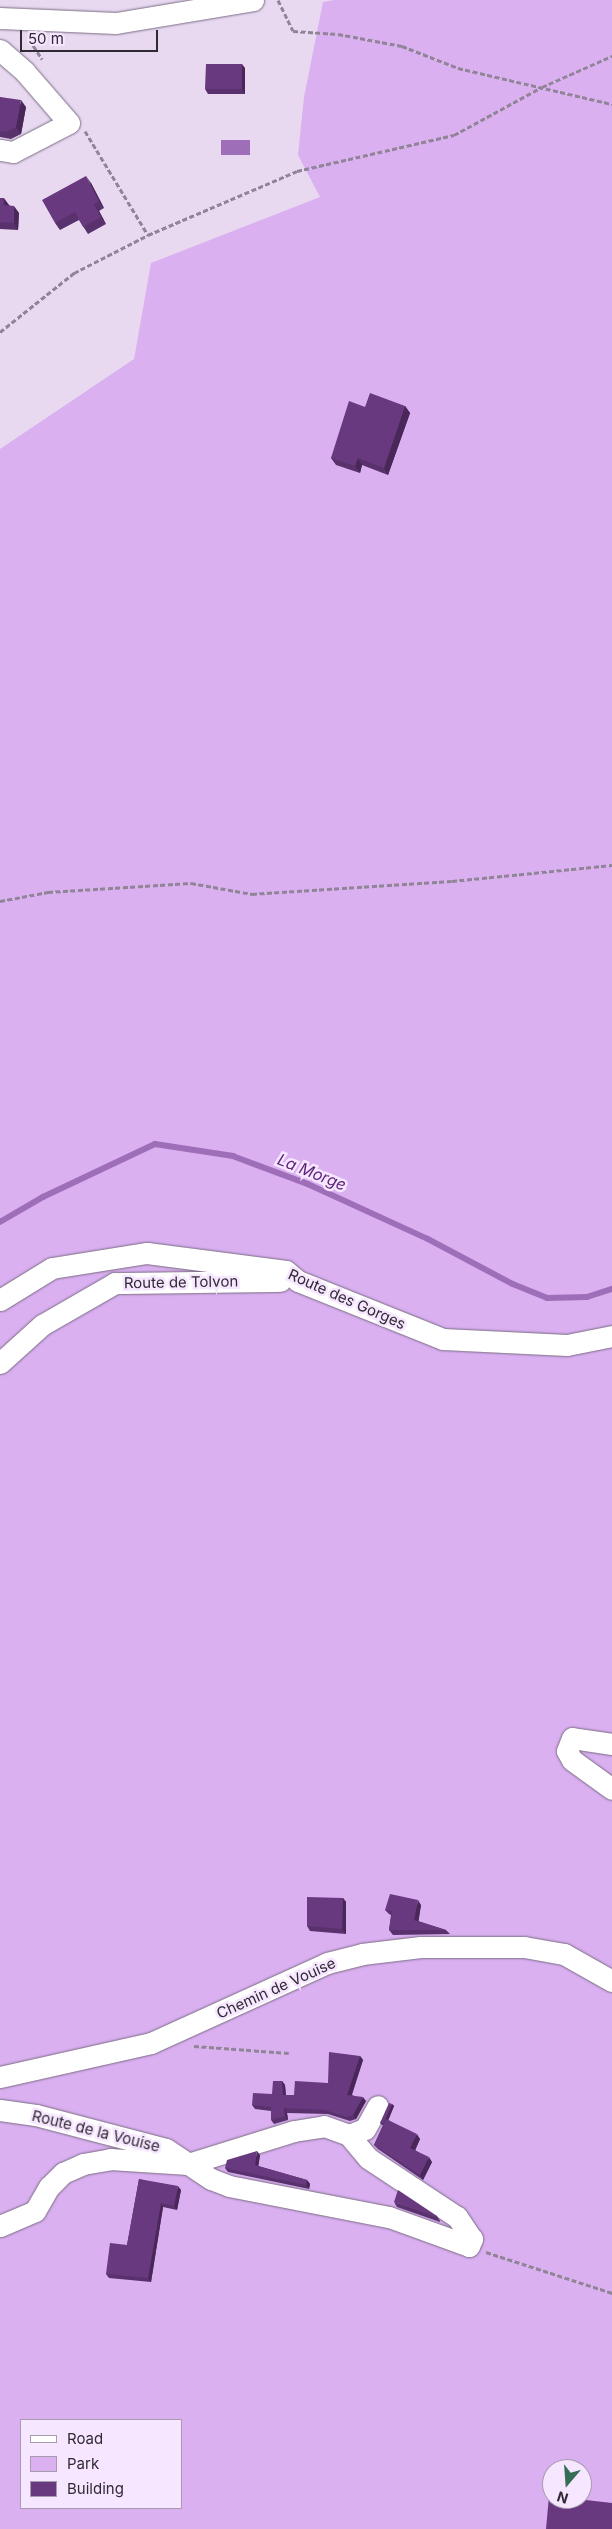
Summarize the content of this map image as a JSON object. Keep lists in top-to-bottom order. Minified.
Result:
{"streets":{"street":["Route de Tolvon","Route des Gorges","Chemin de Vouise","Route de la Vouise"]},"crossings":[["Route de Tolvon","Route des Gorges"]],"water":["La Morge"],"legend":["Road","Park","Building"],"scale_bar":"50 m","north":"bottom"}
